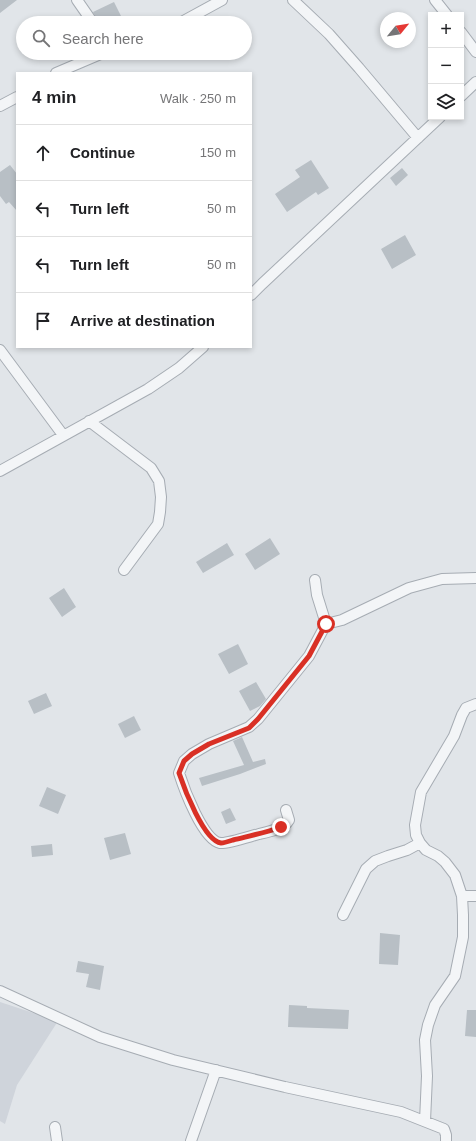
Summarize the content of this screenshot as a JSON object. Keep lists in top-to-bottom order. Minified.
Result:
{"north":"top right","page":{"map_buttons":["+","−"],"search":"Search here","heading":["4 min","Walk · 250 m"],"list":[["Continue","150 m"],["Turn left","50 m"],["Turn left","50 m"],"Arrive at destination"]}}
